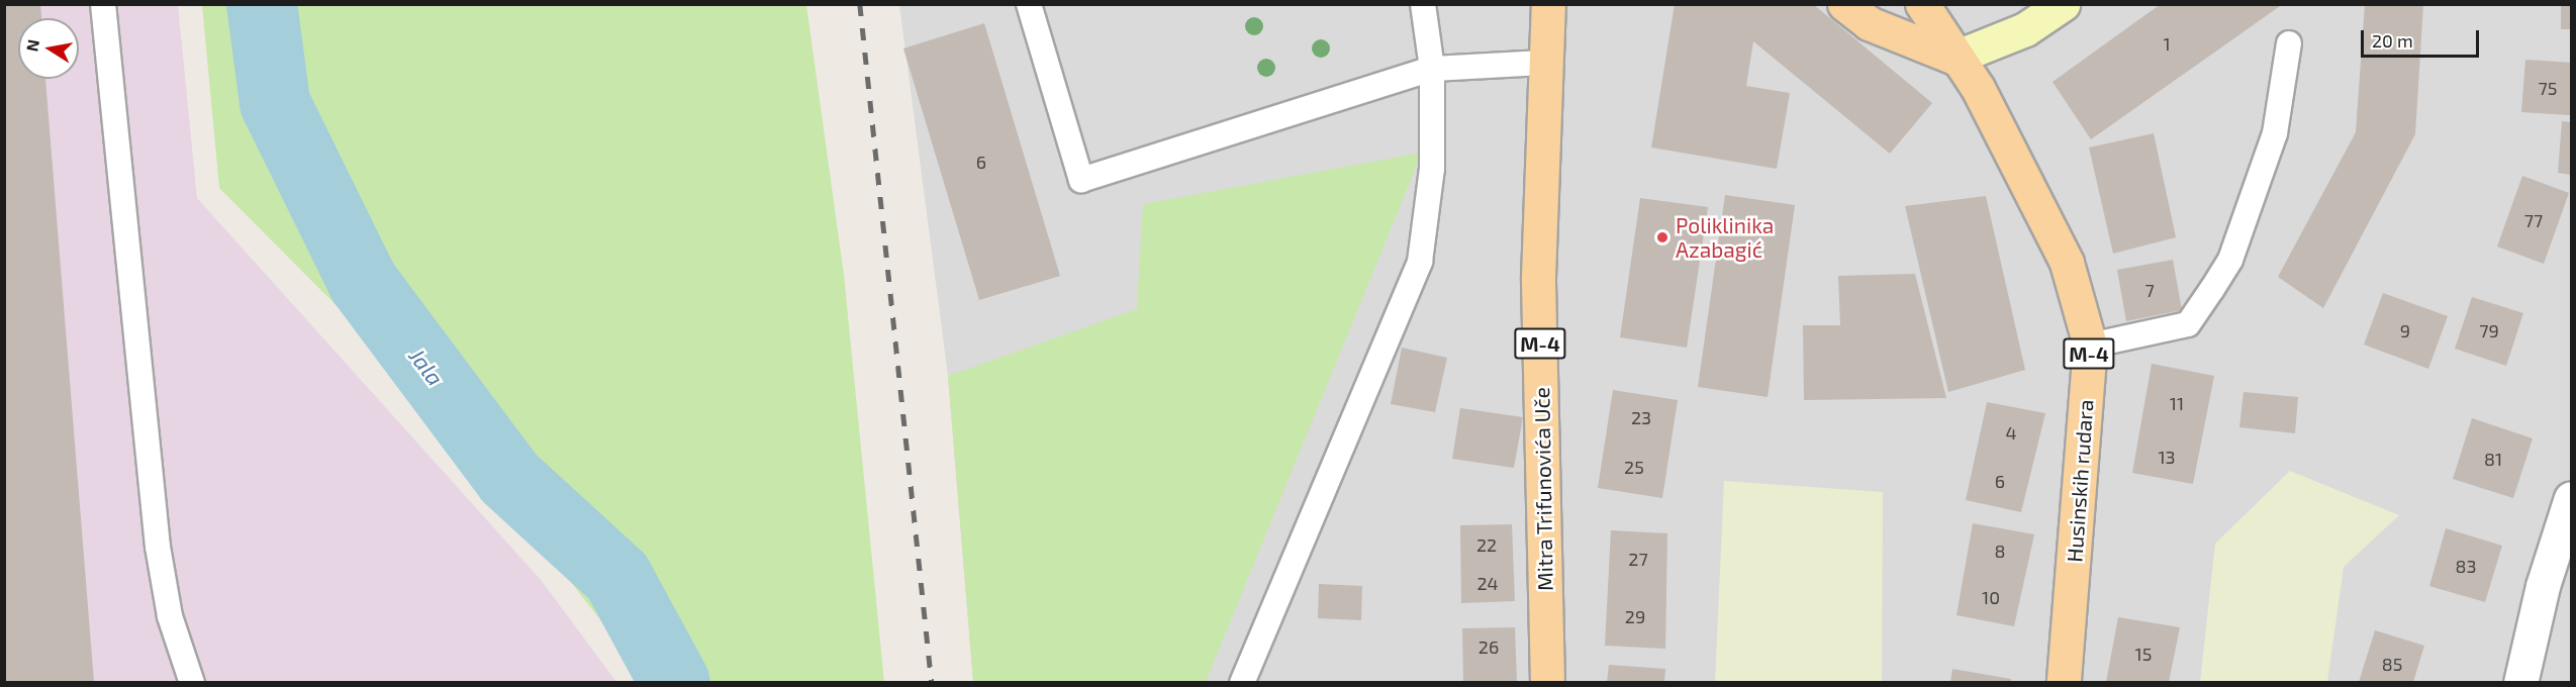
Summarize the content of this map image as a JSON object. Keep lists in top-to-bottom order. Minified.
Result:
{"streets":{"main road":["M-4","Husinskih rudara","Mitra Trifunovića Uče"]},"crossings":[["M-4","Husinskih rudara"]],"water":["Jala"],"places":["Poliklinika Azabagić"],"house_numbers":["1","75","6","77","7","9","79","11","23","4","13","81","25","6","22","8","27","83","24","10","29","26","15","85"],"scale_bar":"20 m","north":"left"}
